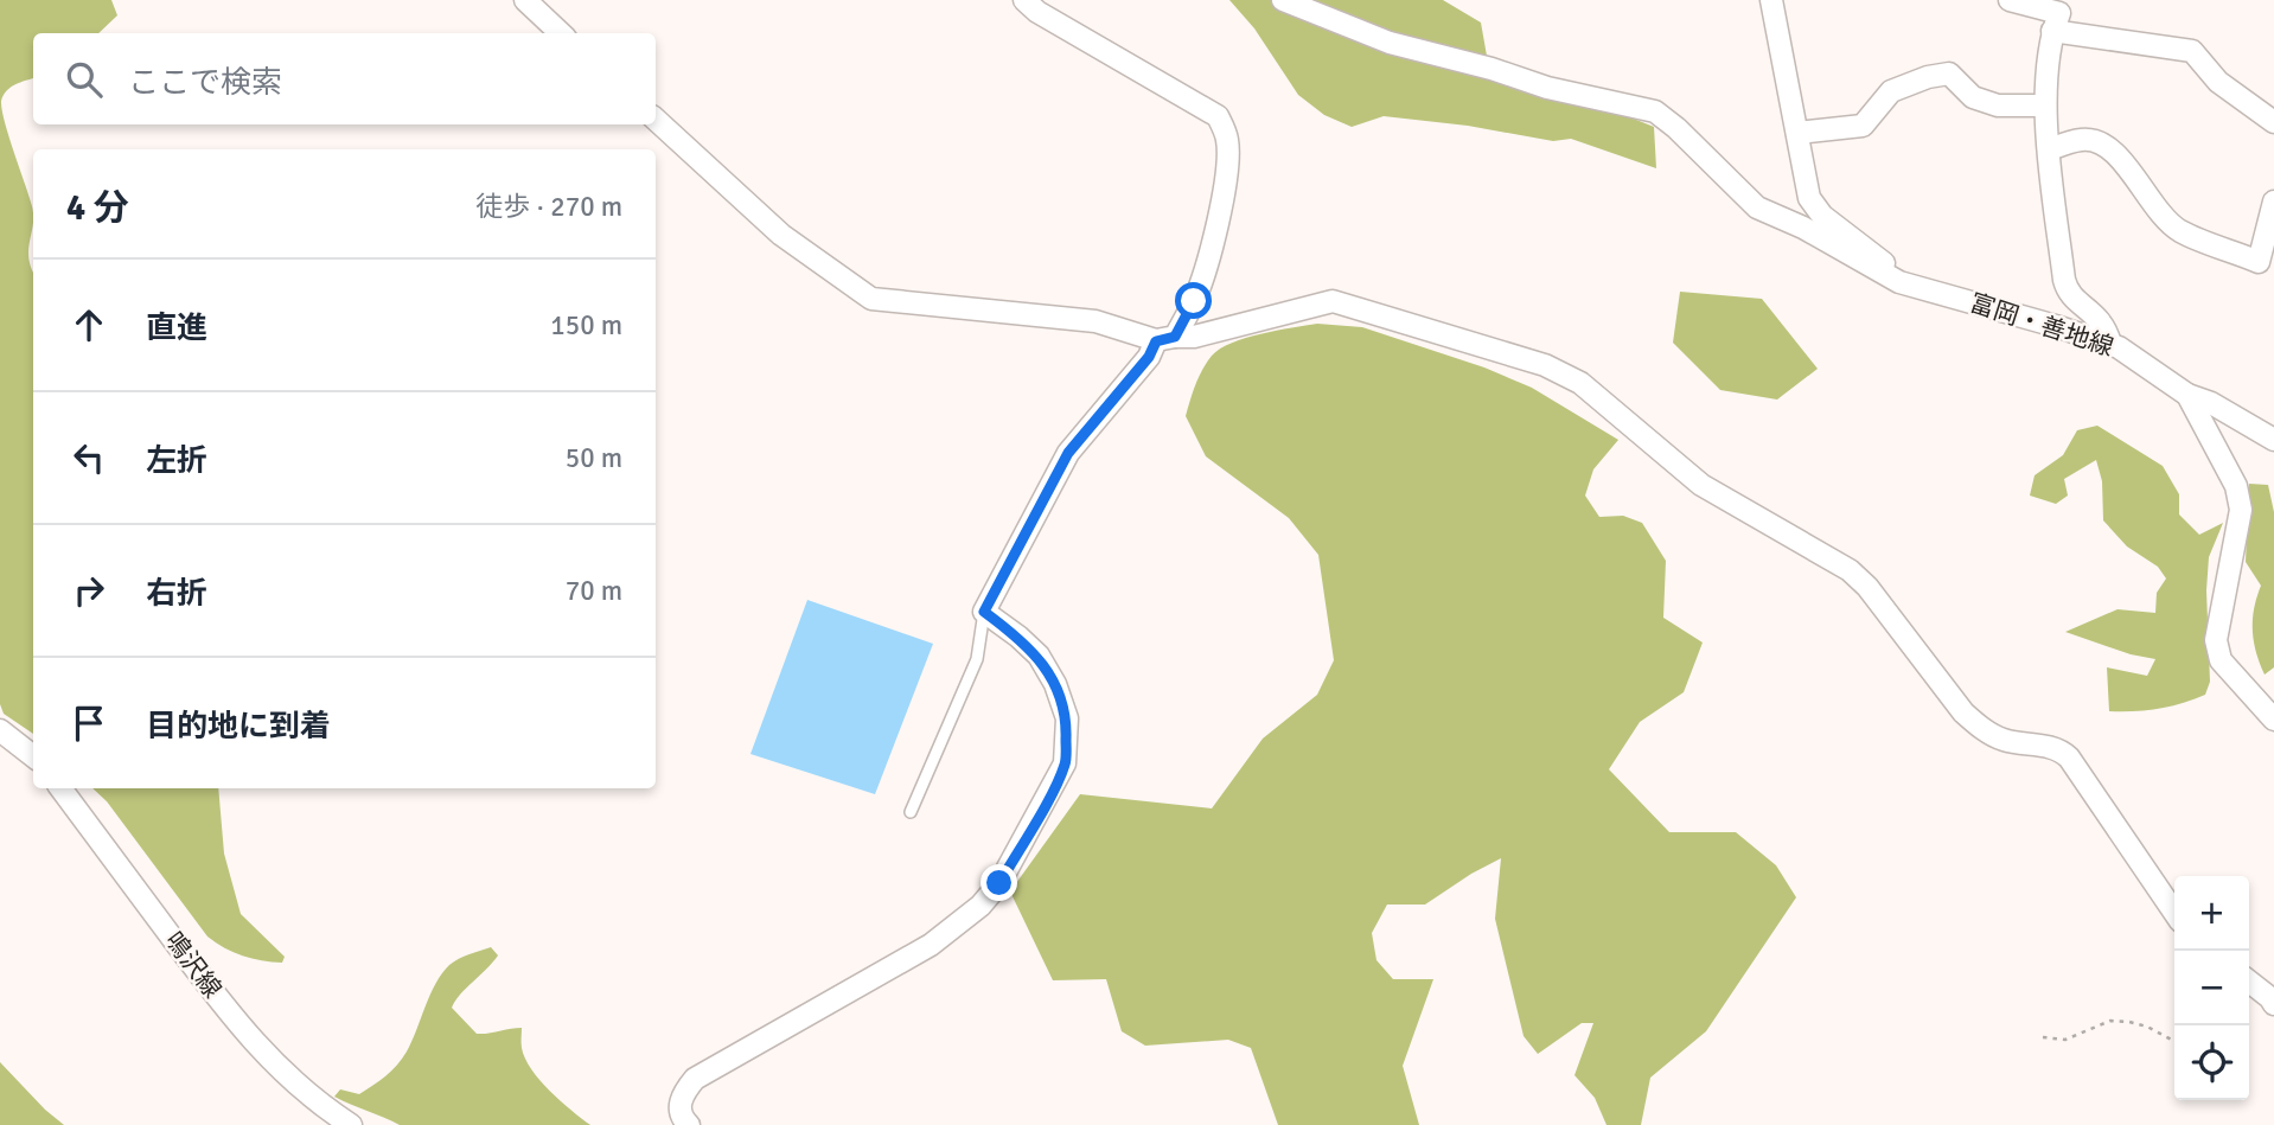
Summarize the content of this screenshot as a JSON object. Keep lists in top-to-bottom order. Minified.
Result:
{"streets":{"street":["富岡・善地線","鳴沢線"]},"page":{"search":"ここで検索","heading":["4 分","徒歩 · 270 m"],"list":[["直進","150 m"],["左折","50 m"],["右折","70 m"],"目的地に到着"],"map_buttons":["+","−"]}}
